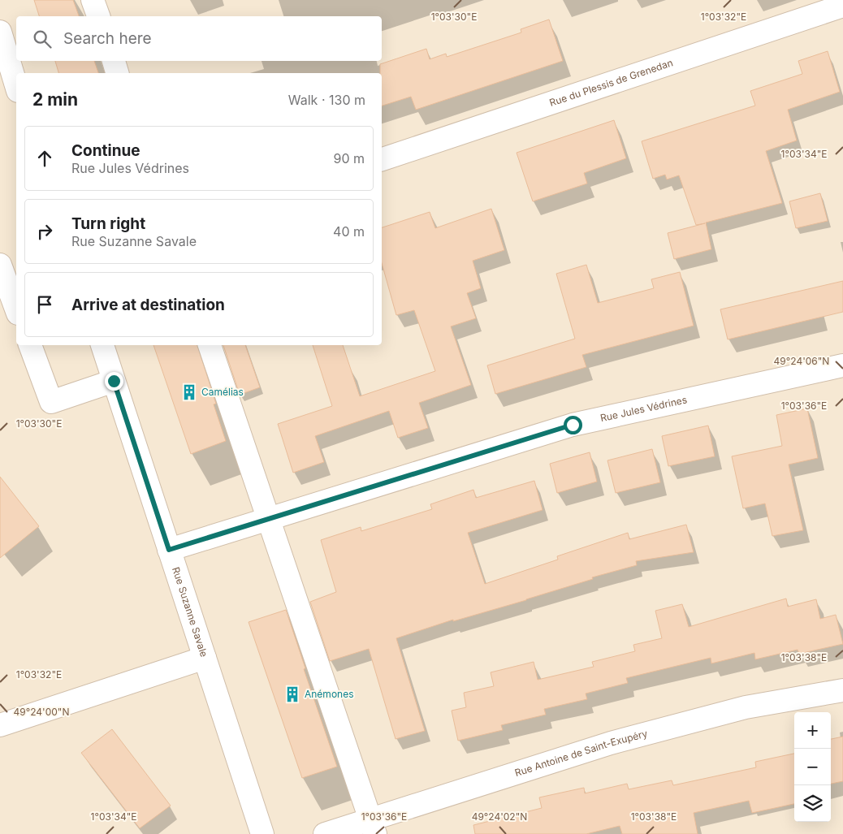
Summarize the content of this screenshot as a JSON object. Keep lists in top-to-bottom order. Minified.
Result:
{"streets":{"street":["Rue du Plessis de Grenedan","Rue Jules Védrines","Rue Suzanne Savale","Rue Antoine de Saint-Exupéry"]},"crossings":[["Rue Jules Védrines","Rue Suzanne Savale"]],"places":{"building":["Camélias","Anémones"]},"page":{"search":"Search here","heading":["2 min","Walk · 130 m"],"list":[["Continue","Rue Jules Védrines","90 m"],["Turn right","Rue Suzanne Savale","40 m"],"Arrive at destination"],"map_buttons":["+","−"]},"coordinates":["1°03'30\"E","1°03'32\"E","1°03'34\"E","49°24'06\"N","1°03'36\"E","1°03'38\"E","49°24'00\"N","49°24'02\"N"]}
